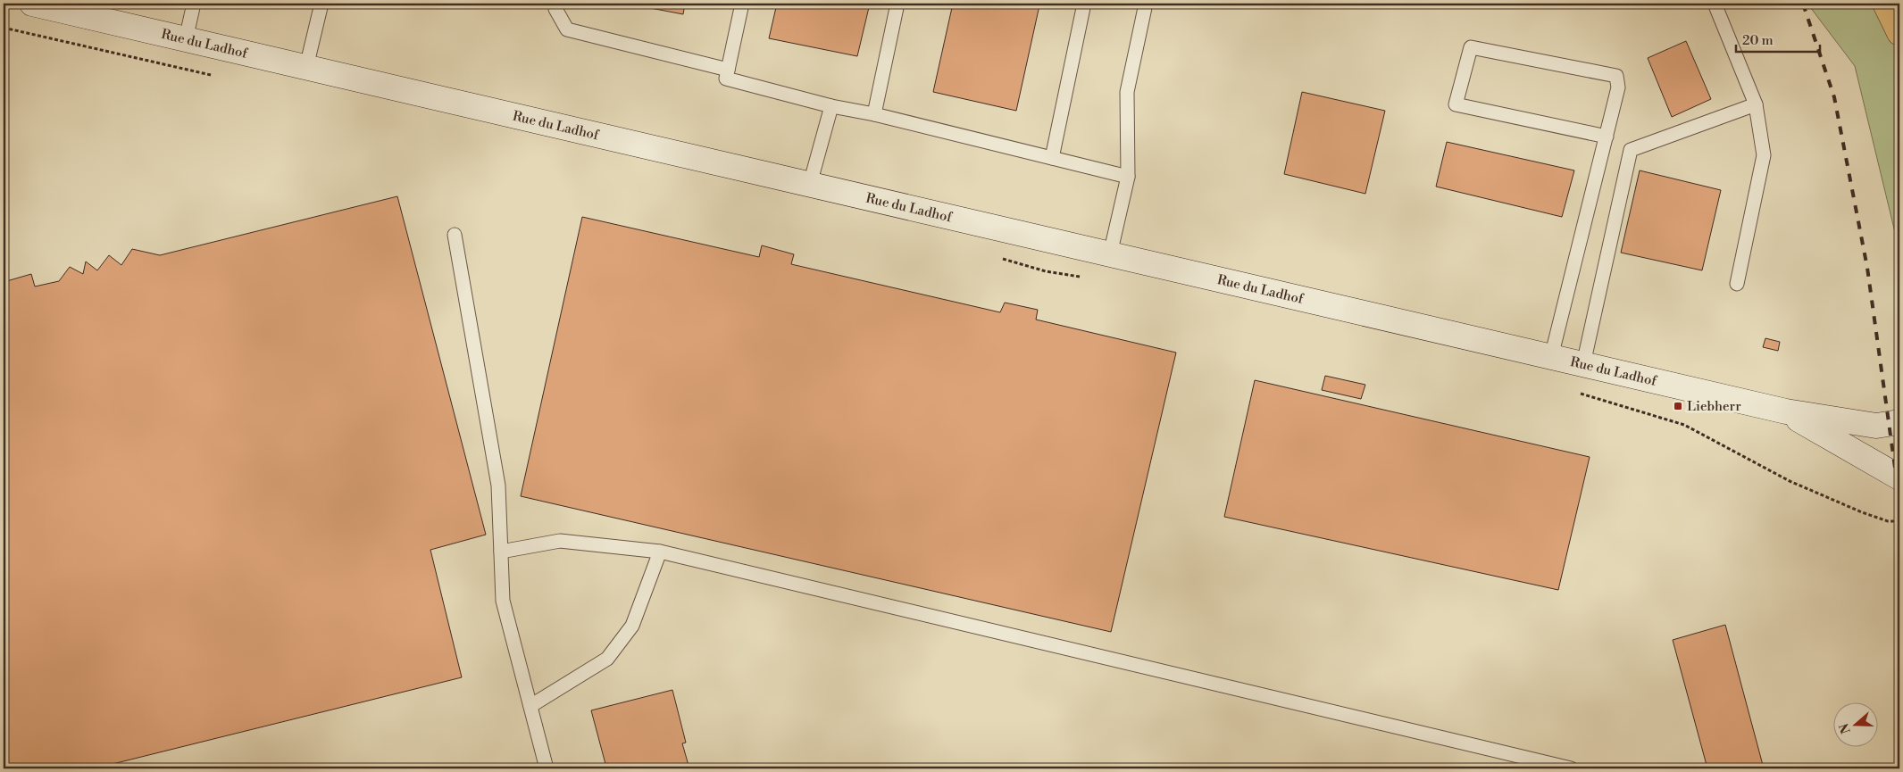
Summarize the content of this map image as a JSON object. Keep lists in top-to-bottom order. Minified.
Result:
{"streets":{"main road":["Rue du Ladhof"]},"places":{"transit":["Liebherr"]},"scale_bar":"20 m","north":"left"}
